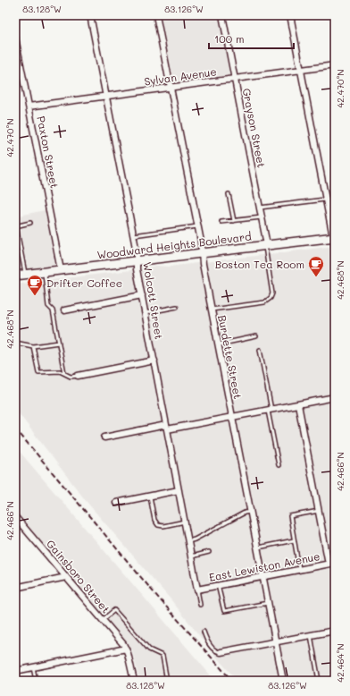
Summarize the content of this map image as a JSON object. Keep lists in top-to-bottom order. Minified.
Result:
{"streets":{"street":["Sylvan Avenue","Grayson Street","Paxton Street","Woodward Heights Boulevard","Wolcott Street","Burdette Street","East Lewiston Avenue","Gainsboro Street"]},"crossings":[["Sylvan Avenue","Grayson Street"],["Sylvan Avenue","Paxton Street"],["Sylvan Avenue","Wolcott Street"],["Sylvan Avenue","Burdette Street"],["Grayson Street","Woodward Heights Boulevard"],["Paxton Street","Woodward Heights Boulevard"],["Woodward Heights Boulevard","Wolcott Street"],["Woodward Heights Boulevard","Burdette Street"],["Wolcott Street","East Lewiston Avenue"],["Burdette Street","East Lewiston Avenue"]],"places":{"cafe":["Boston Tea Room","Drifter Coffee"]},"scale_bar":"100 m","coordinates":["83.128°W","83.126°W","42.470°N","42.468°N","42.466°N","42.464°N"]}
